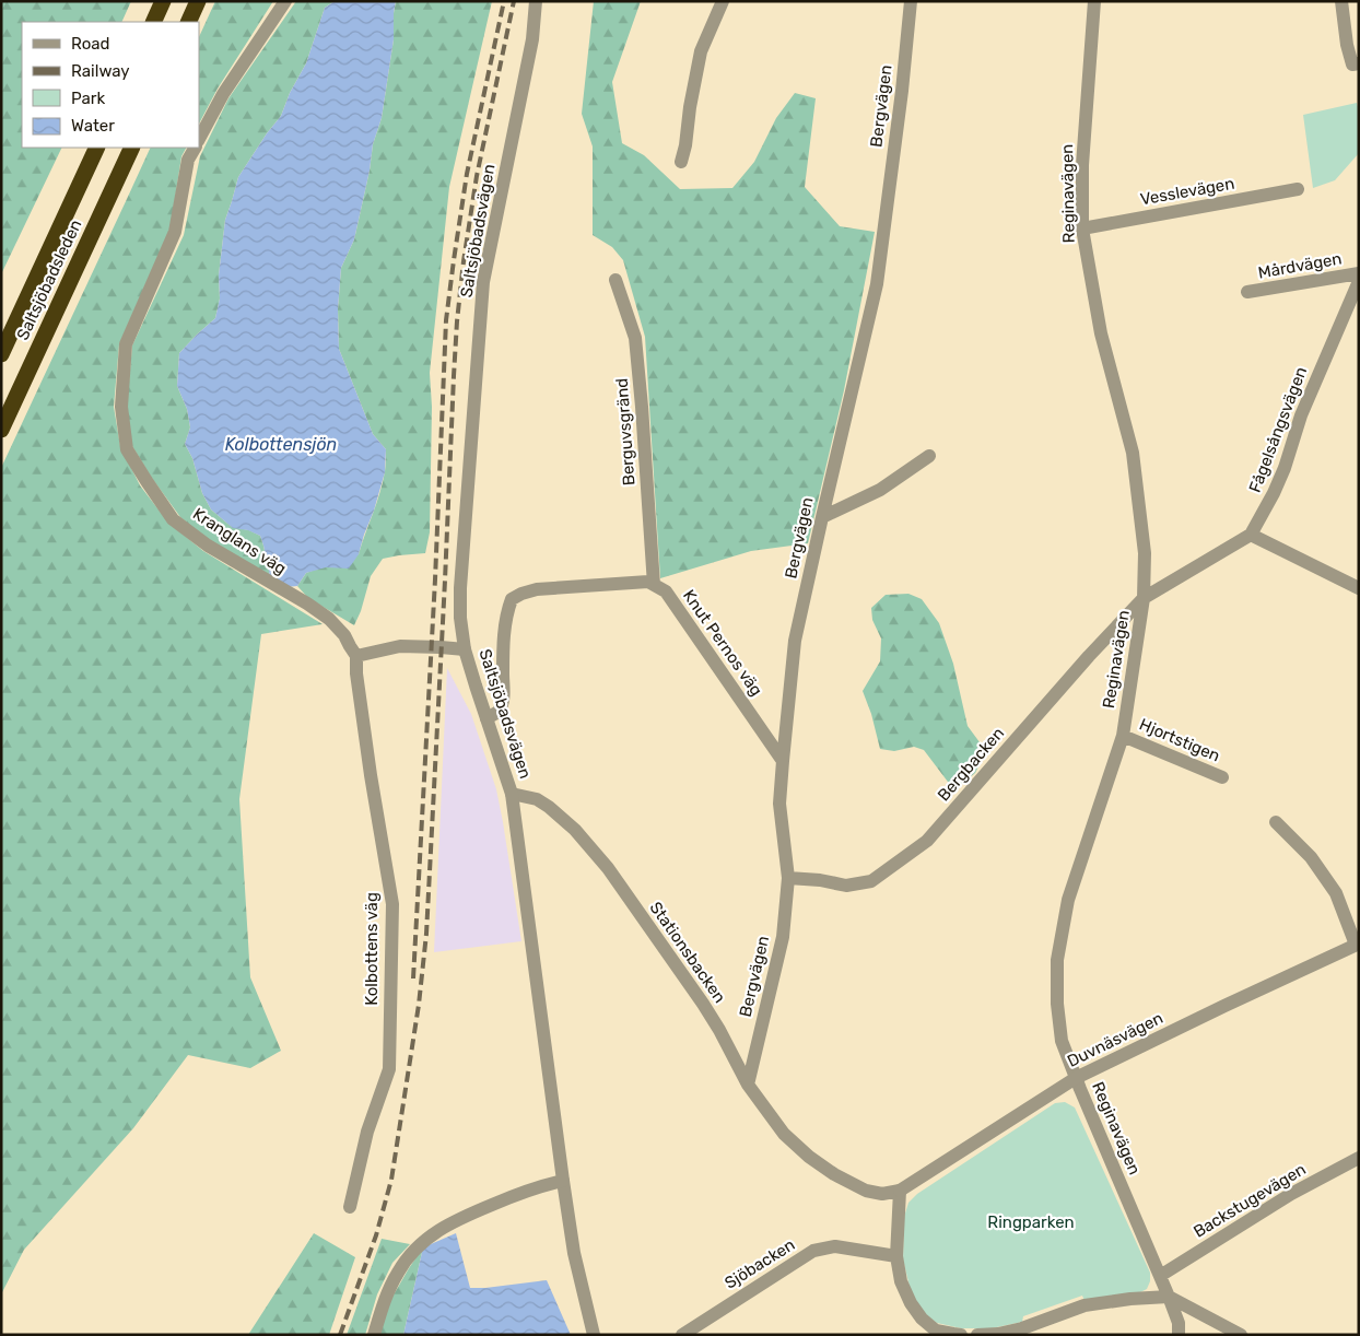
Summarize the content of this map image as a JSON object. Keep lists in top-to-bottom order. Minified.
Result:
{"streets":{"highway":["Saltsjöbadsleden"],"street":["Bergvägen","Vesslevägen","Reginavägen","Saltsjöbadsvägen","Mårdvägen","Fågelsångsvägen","Berguvsgränd","Kranglans väg","Knut Pernos väg","Hjortstigen","Bergbacken","Kolbottens väg","Stationsbacken","Duvnäsvägen","Backstugevägen","Sjöbacken"]},"crossings":[["Bergvägen","Knut Pernos väg"],["Bergvägen","Bergbacken"],["Bergvägen","Stationsbacken"],["Vesslevägen","Reginavägen"],["Reginavägen","Hjortstigen"],["Reginavägen","Bergbacken"],["Reginavägen","Duvnäsvägen"],["Reginavägen","Backstugevägen"],["Saltsjöbadsvägen","Stationsbacken"],["Berguvsgränd","Knut Pernos väg"],["Kranglans väg","Kolbottens väg"],["Stationsbacken","Duvnäsvägen"]],"water":["Kolbottensjön"],"parks":["Ringparken"],"legend":["Road","Railway","Park","Water"]}
